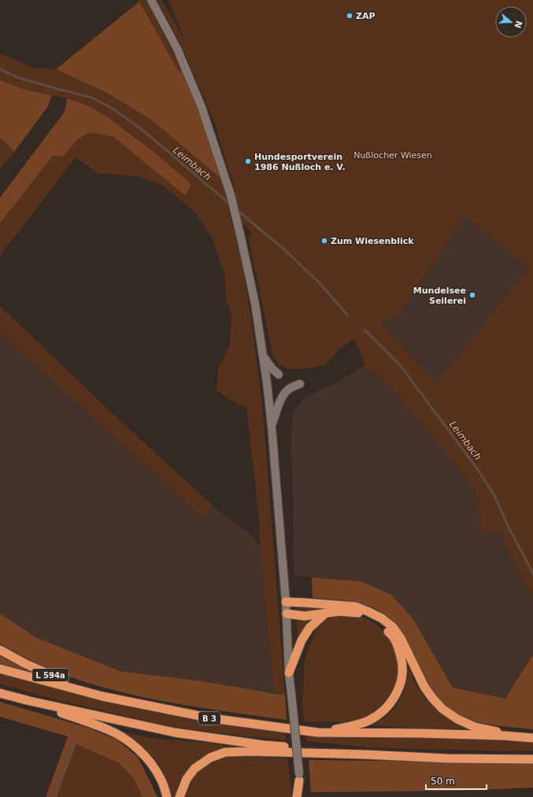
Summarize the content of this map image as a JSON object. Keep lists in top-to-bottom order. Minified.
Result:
{"streets":{"highway":["L 594a","B 3"]},"crossings":[["L 594a","B 3"]],"water":["Leimbach"],"parks":["Nußlocher Wiesen"],"places":["ZAP","Hundesportverein 1986 Nußloch e. V.","Zum Wiesenblick","Mundelsee Seilerei"],"scale_bar":"50 m","north":"right"}
